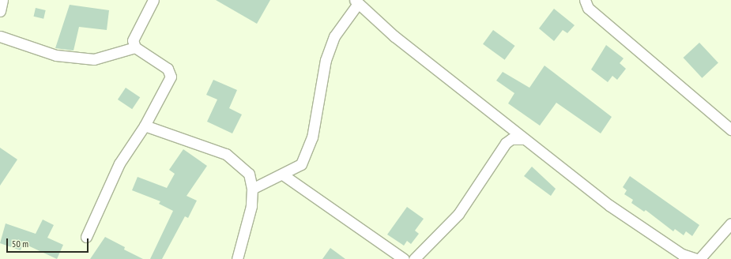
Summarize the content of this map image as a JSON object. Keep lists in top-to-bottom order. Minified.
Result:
{"scale_bar":"50 m"}
